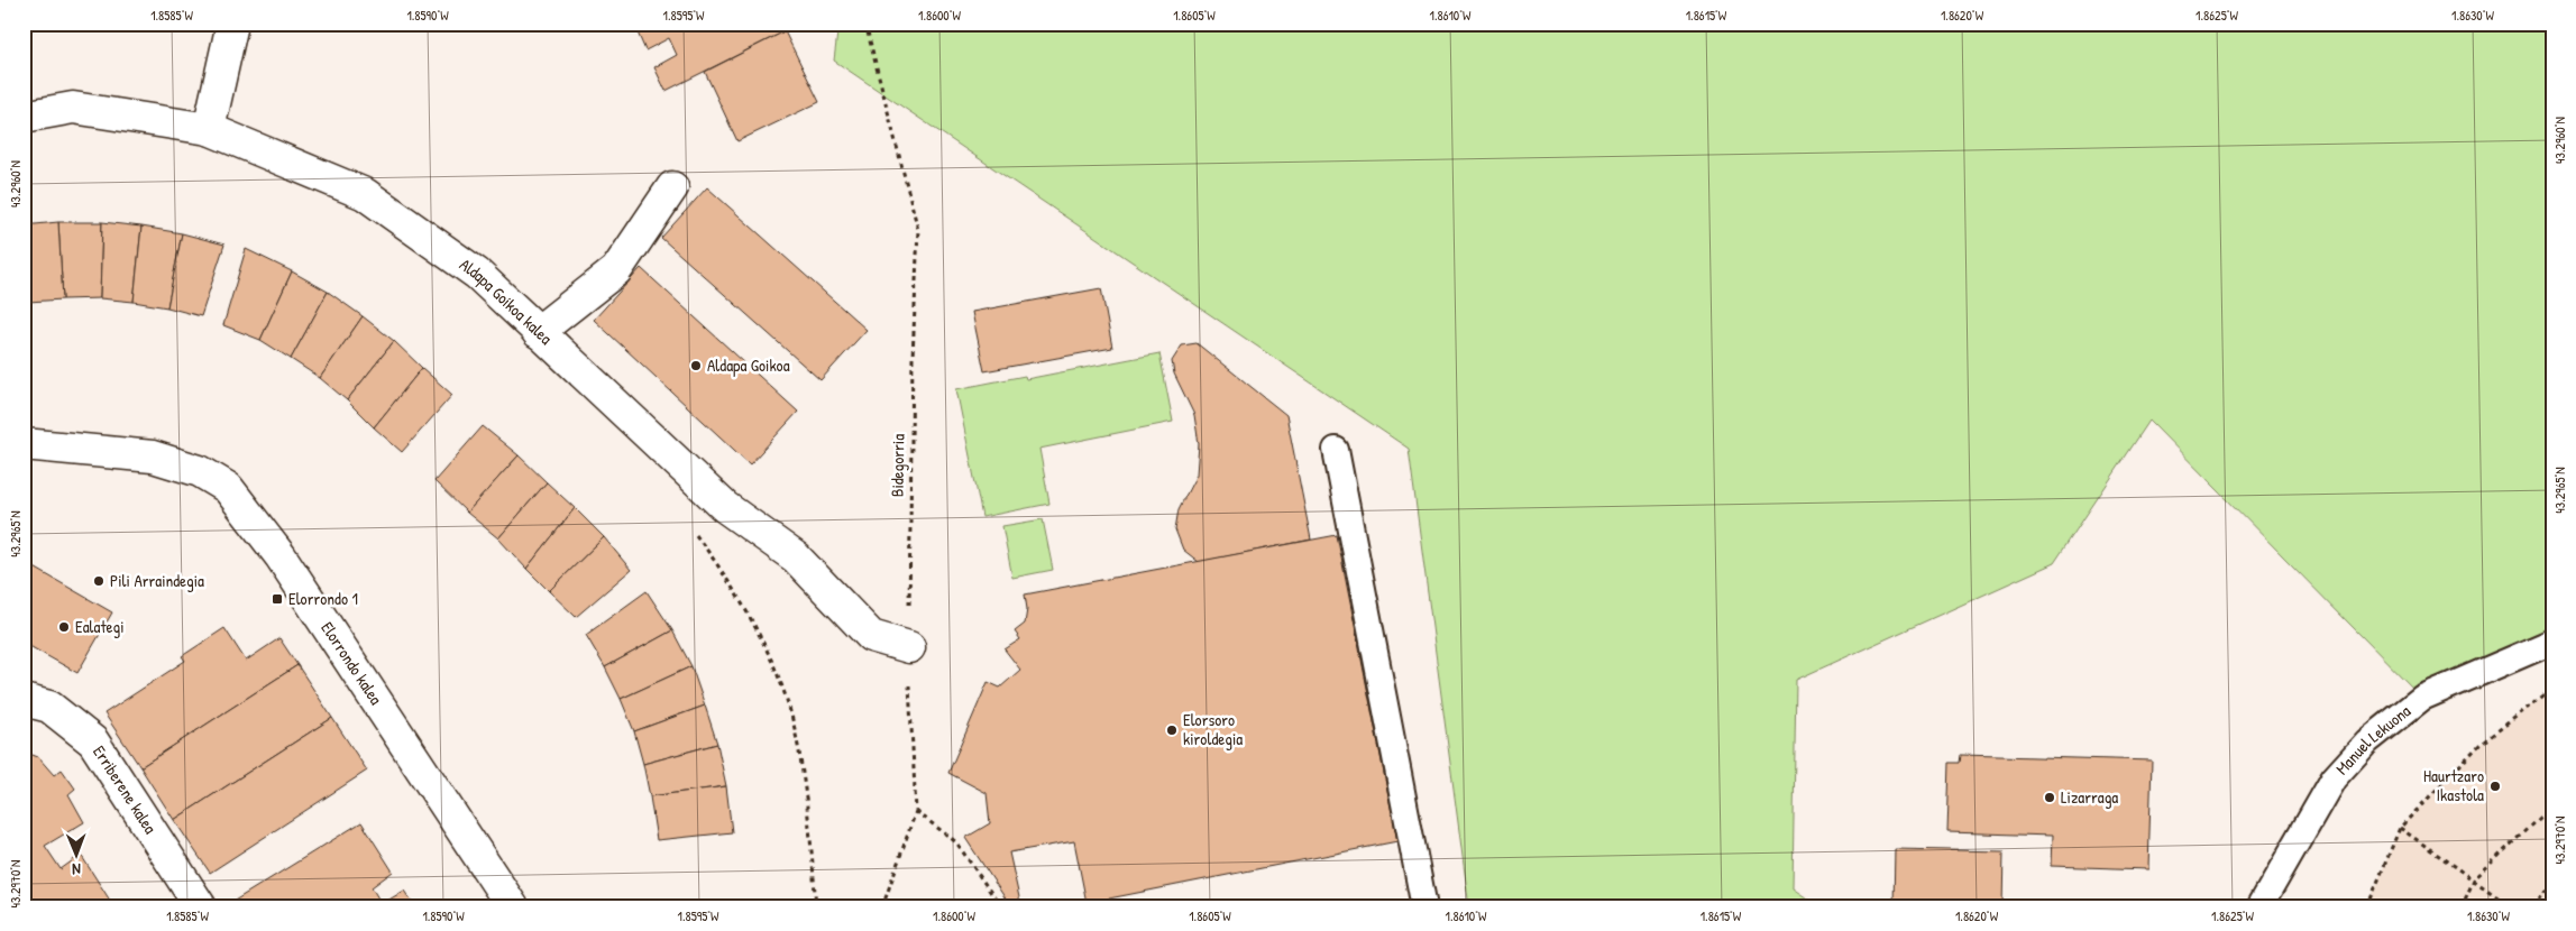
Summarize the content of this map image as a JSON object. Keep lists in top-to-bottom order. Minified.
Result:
{"streets":{"street":["Aldapa Goikoa kalea","Elorrondo kalea","Erriberene kalea"],"lane":["Manuel Lekuona"],"path":["Bidegorria"]},"crossings":[["Aldapa Goikoa kalea","Bidegorria"]],"places":{"other":["Aldapa Goikoa","Pili Arraindegia","Ealategi","Elorsoro kiroldegia","Haurtzaro Ikastola","Lizarraga"],"transit":["Elorrondo 1"]},"north":"bottom","coordinates":["1.8585°W","1.8590°W","1.8595°W","1.8600°W","1.8605°W","1.8610°W","1.8615°W","1.8620°W","1.8625°W","1.8630°W","43.2960°N","43.2965°N","43.2970°N"]}
